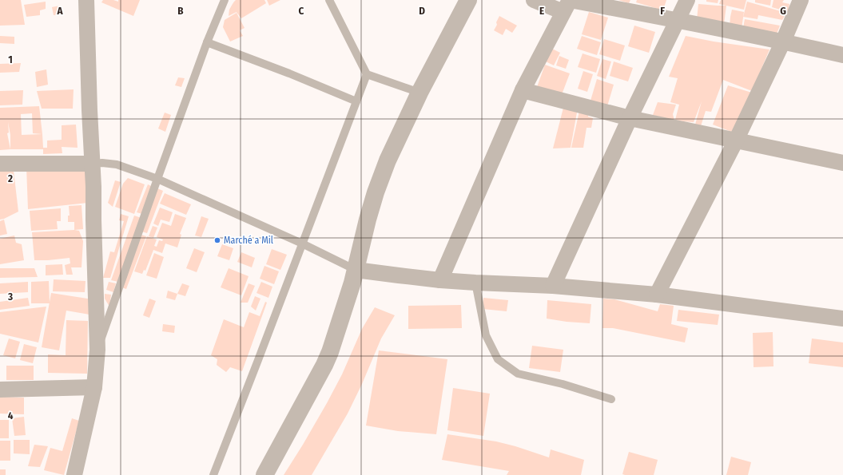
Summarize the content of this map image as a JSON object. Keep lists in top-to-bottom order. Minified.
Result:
{"places":["Marché a Mil"],"grid":{"columns":["A","B","C","D","E","F","G"],"rows":["1","2","3","4"]}}
